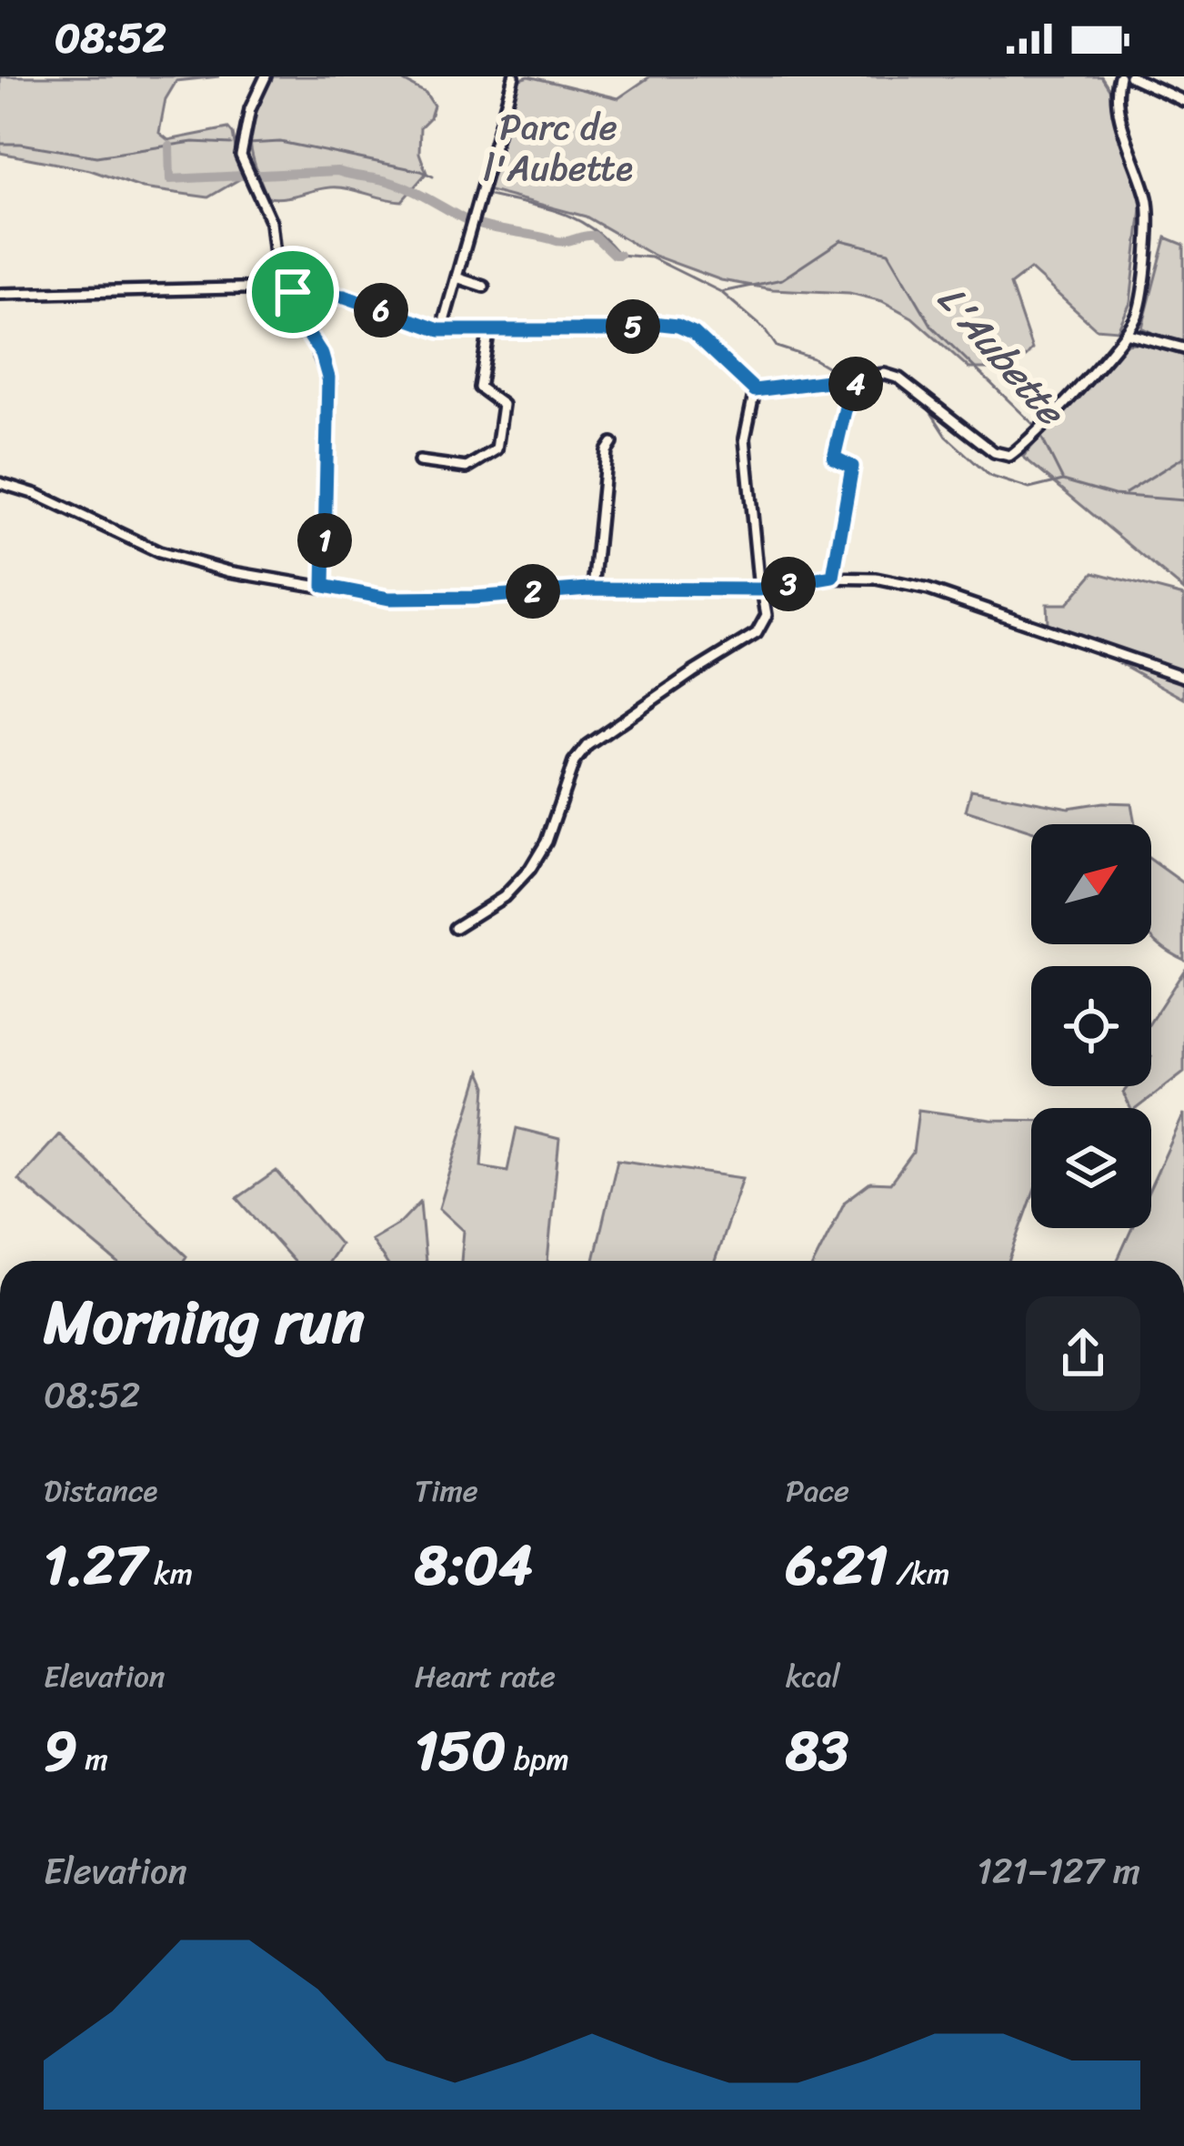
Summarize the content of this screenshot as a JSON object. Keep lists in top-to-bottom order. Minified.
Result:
{"water":["L'Aubette"],"parks":["Parc de l'Aubette"],"north":"top right","page":{"status":"08:52","pins":["6","5","4","1","3","2"],"heading":["Morning run","08:52"],"stats":[["Distance","1.27 km"],["Time","8:04"],["Pace","6:21 /km"],["Elevation","9 m"],["Heart rate","150 bpm"],["kcal","83"]],"chart":["Elevation","121–127 m"]}}
